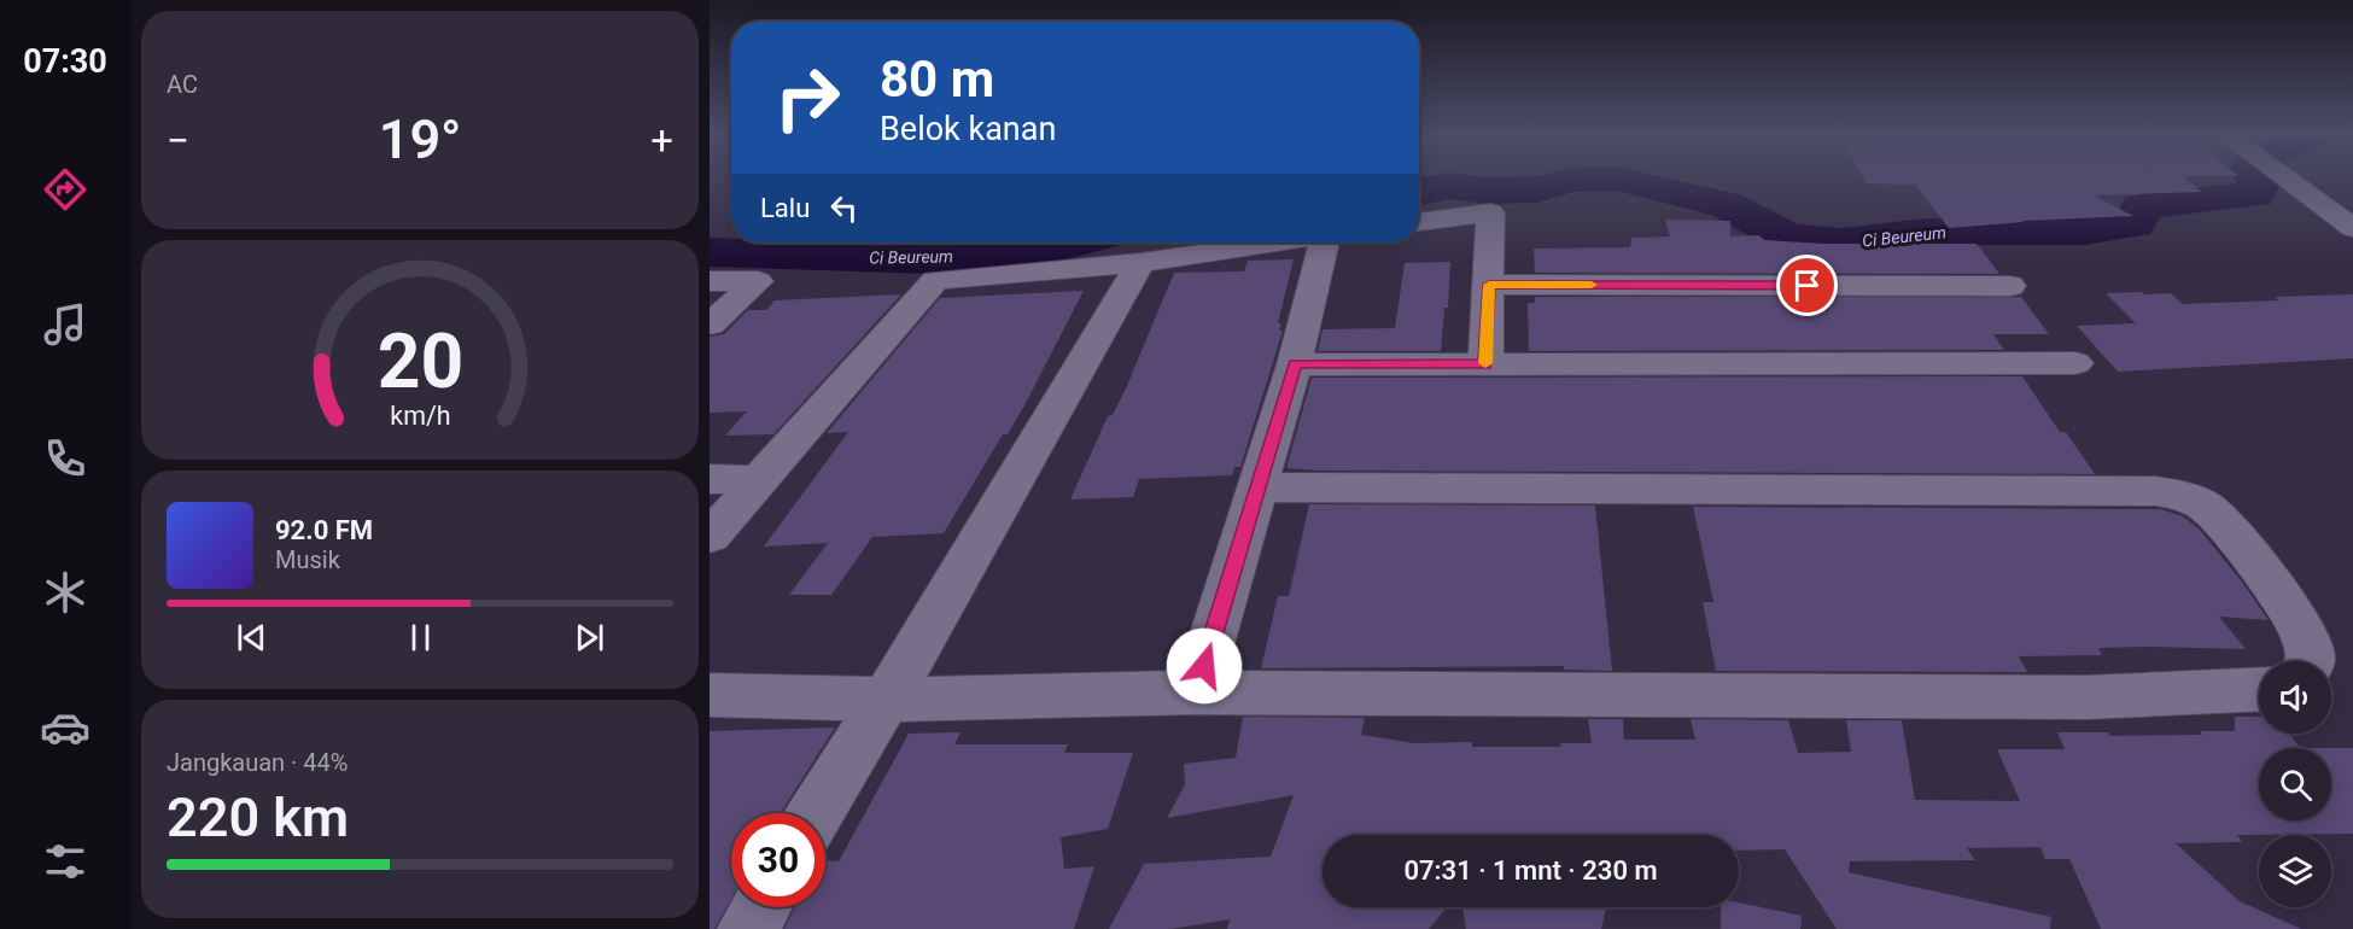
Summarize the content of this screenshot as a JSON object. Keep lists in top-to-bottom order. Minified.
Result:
{"water":["Ci Beureum"],"page":{"tabs":"07:30","tile":["AC",["Jangkauan · 44%","220 km"]],"turn":["80 m","Belok kanan"],"heat":["−","19°","+"],"then":"Lalu","song":["92.0 FM","Musik"],"limit":"30","trip":"07:31 · 1 mnt · 230 m","gauge":["20","km/h"]}}
